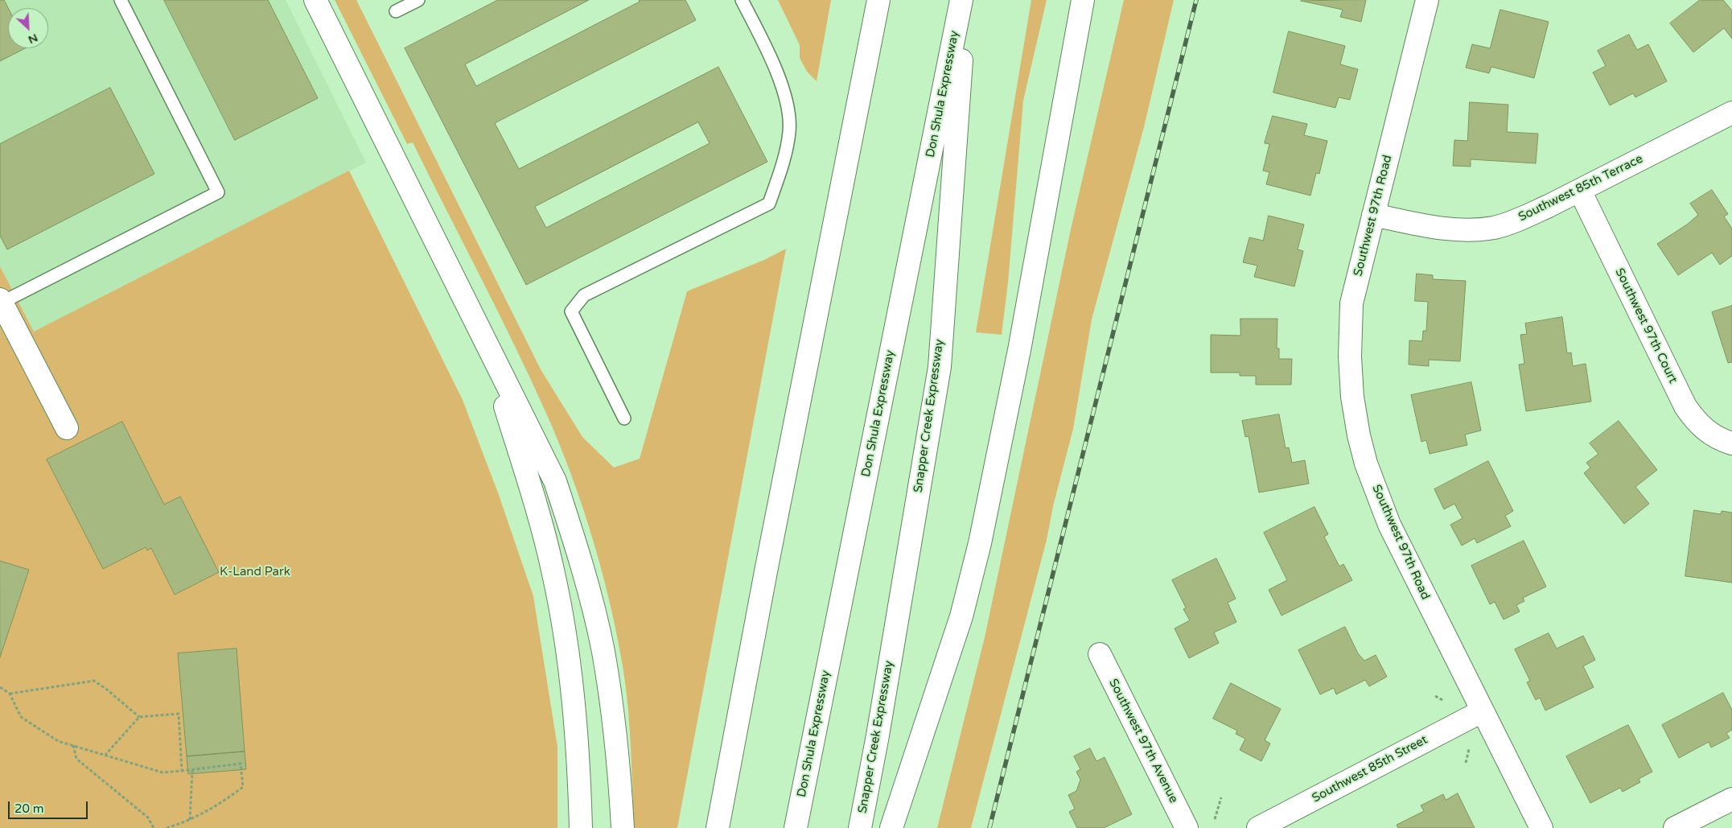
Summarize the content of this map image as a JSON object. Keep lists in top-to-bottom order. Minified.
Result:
{"streets":{"main road":["Don Shula Expressway","Southwest 85th Terrace","Southwest 97th Road","Southwest 97th Court","Snapper Creek Expressway","Southwest 97th Avenue","Southwest 85th Street"]},"crossings":[["Southwest 85th Terrace","Southwest 97th Road"],["Southwest 85th Terrace","Southwest 97th Court"],["Southwest 97th Road","Southwest 85th Street"]],"parks":["K-Land Park"],"scale_bar":"20 m","north":"bottom right"}
